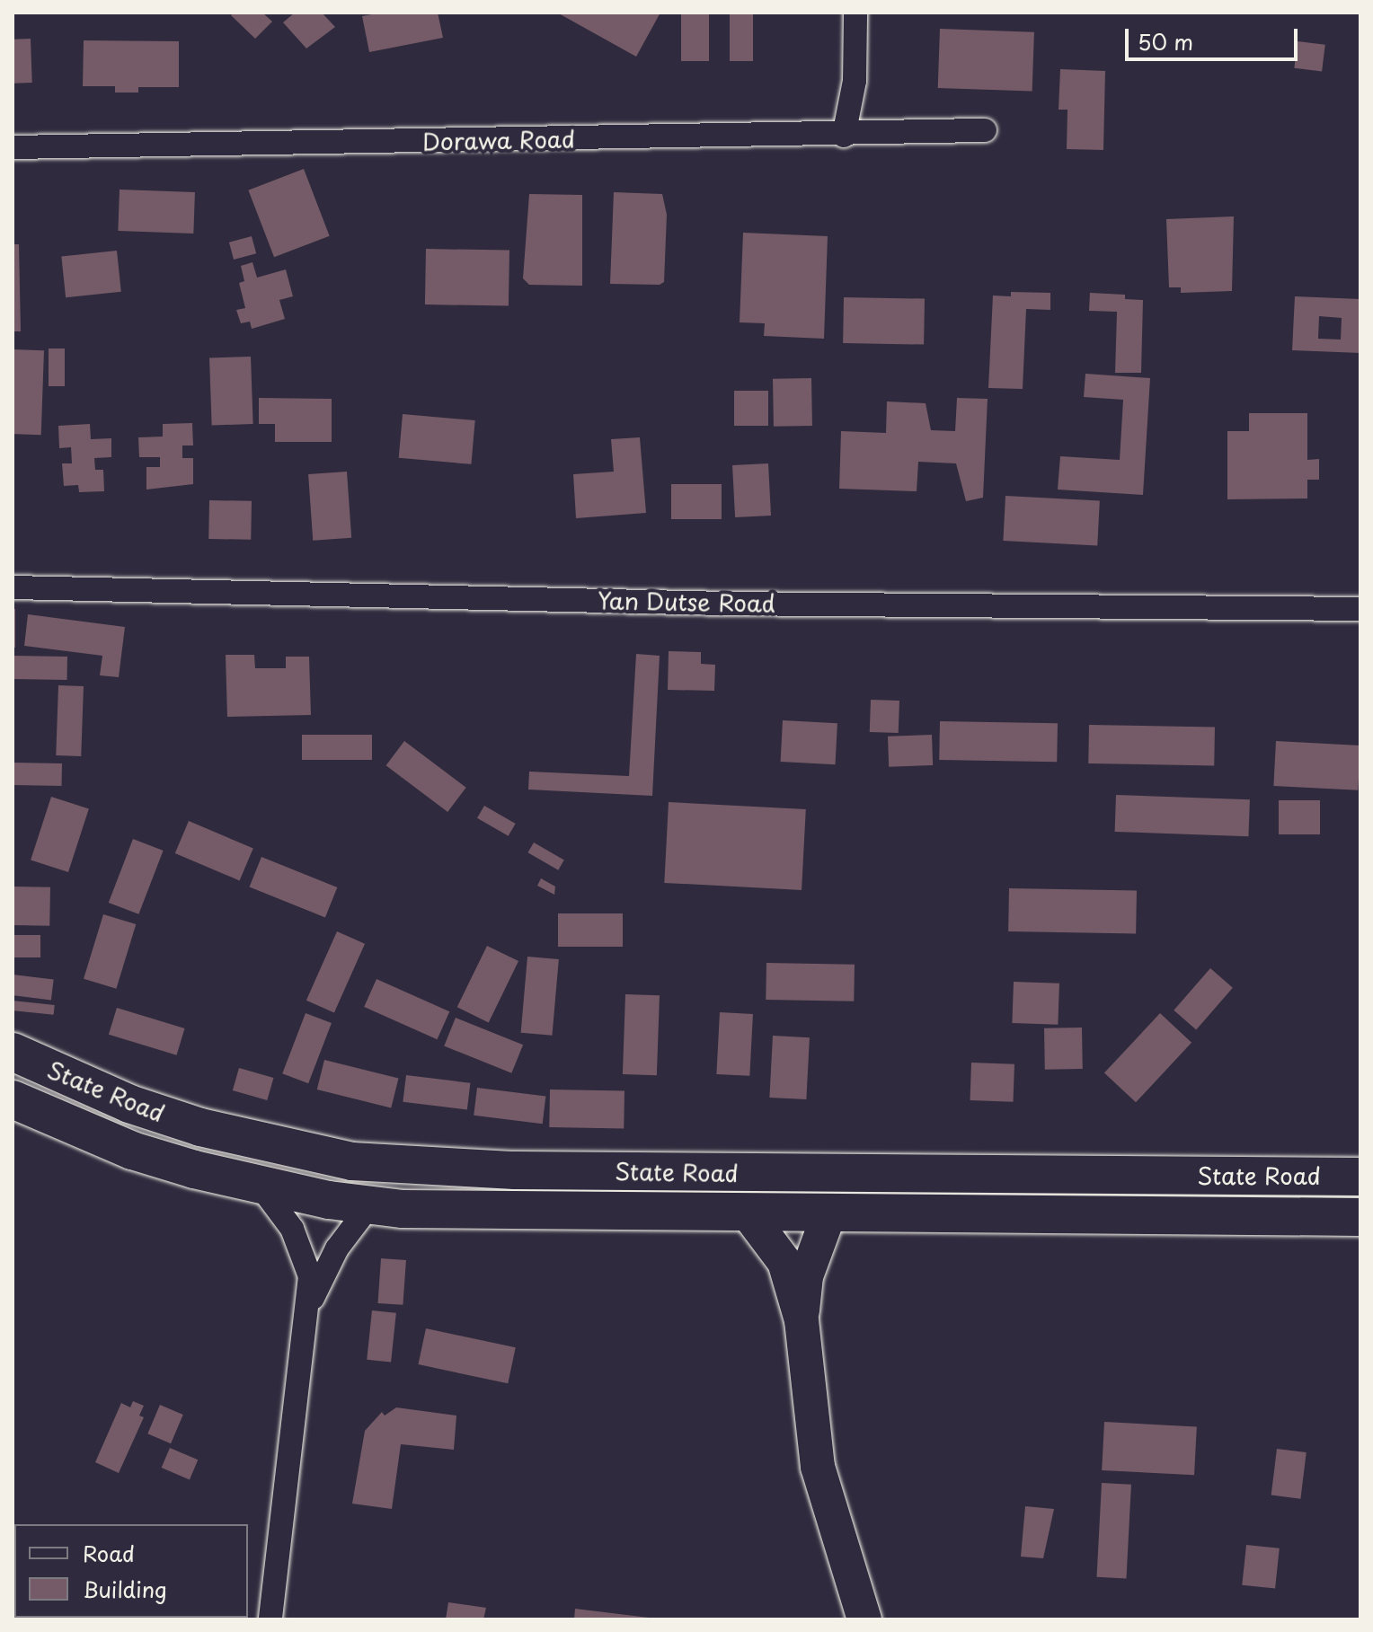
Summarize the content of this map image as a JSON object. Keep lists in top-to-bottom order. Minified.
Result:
{"streets":{"main road":["State Road"],"street":["Dorawa Road","Yan Dutse Road"]},"legend":["Road","Building"],"scale_bar":"50 m"}
